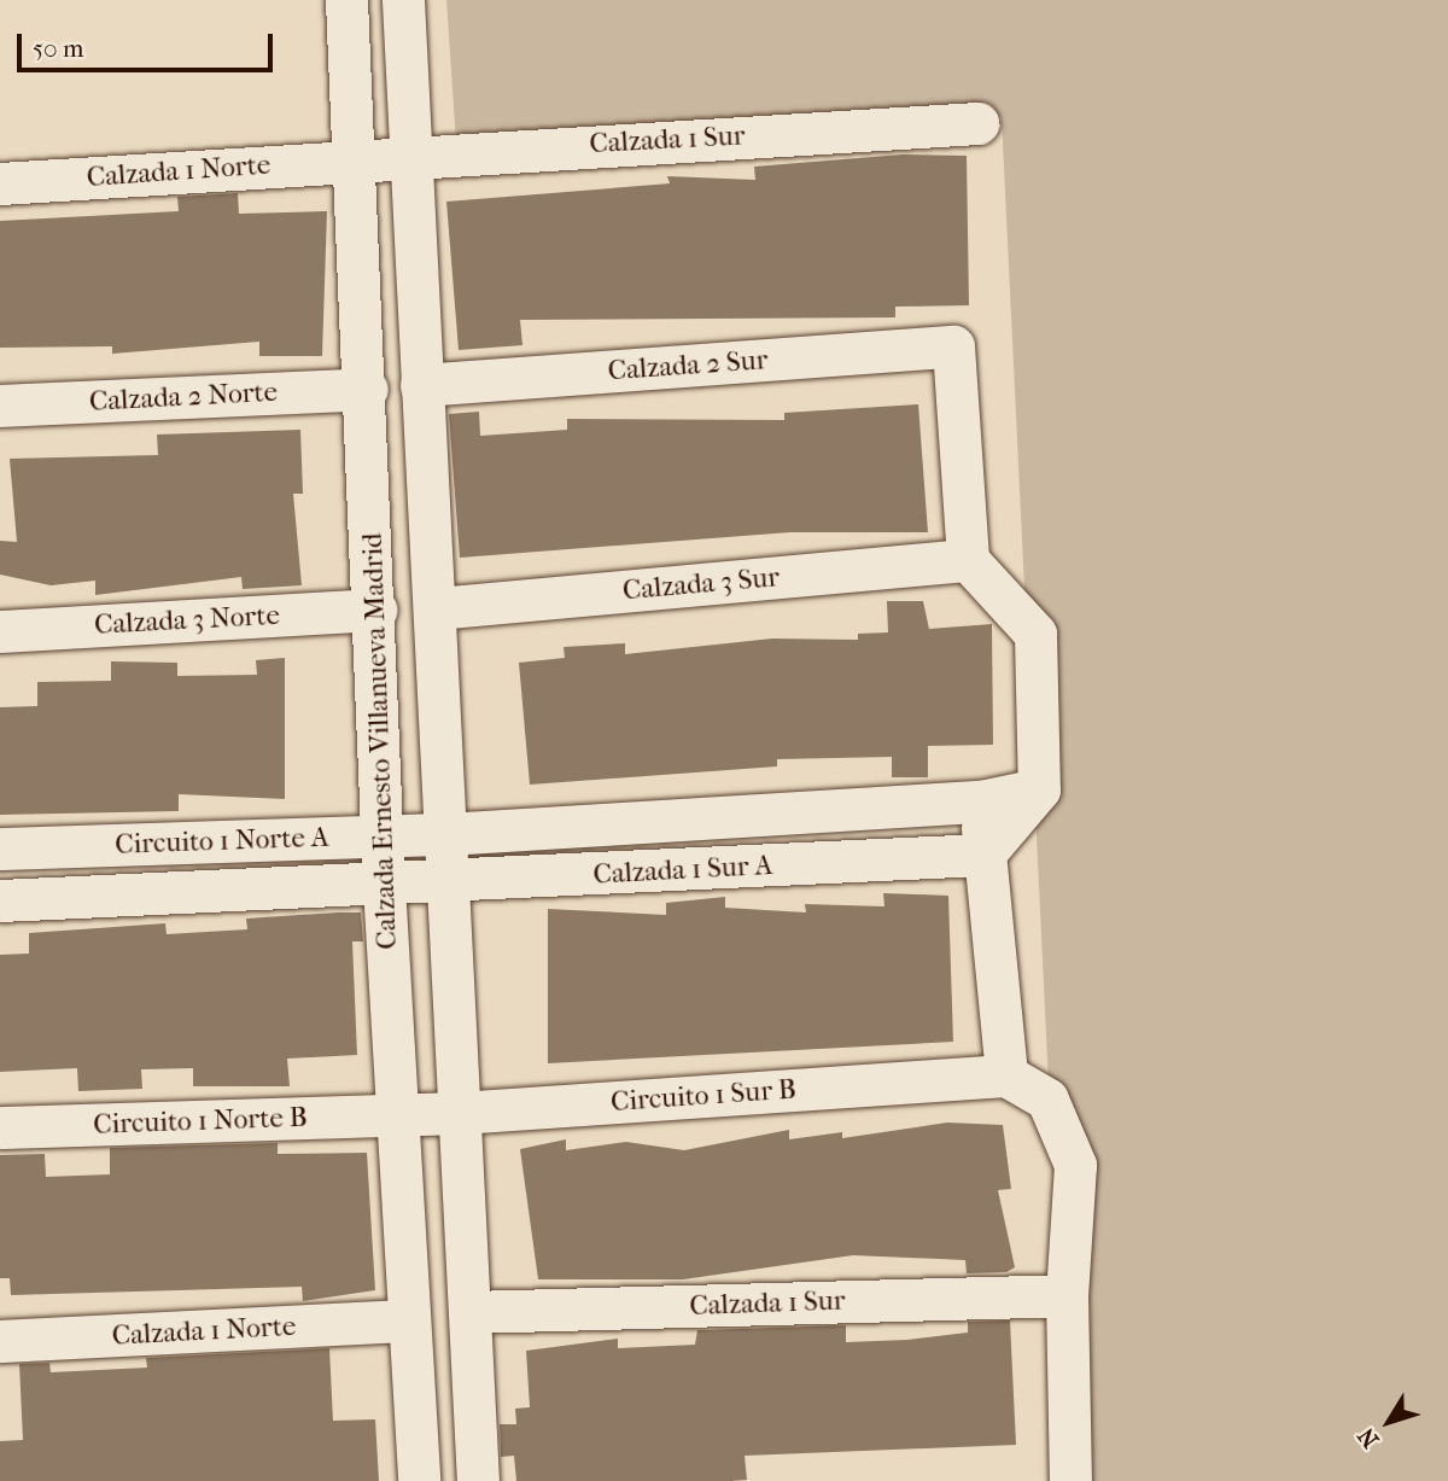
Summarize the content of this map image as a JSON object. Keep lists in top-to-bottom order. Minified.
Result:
{"streets":{"street":["Calzada 1 Sur","Calzada 1 Norte","Calzada 2 Sur","Calzada 2 Norte","Calzada 3 Sur","Calzada 3 Norte","Calzada Ernesto Villanueva Madrid","Circuito 1 Norte A","Calzada 1 Sur A","Circuito 1 Sur B","Circuito 1 Norte B"]},"crossings":[["Calzada 1 Sur","Calzada 1 Norte"],["Calzada 1 Sur","Calzada Ernesto Villanueva Madrid"],["Calzada 1 Norte","Calzada Ernesto Villanueva Madrid"],["Calzada 2 Sur","Calzada 3 Sur"],["Calzada 2 Sur","Calzada Ernesto Villanueva Madrid"],["Calzada 2 Norte","Calzada Ernesto Villanueva Madrid"],["Calzada 3 Sur","Calzada Ernesto Villanueva Madrid"],["Calzada 3 Norte","Calzada Ernesto Villanueva Madrid"],["Calzada Ernesto Villanueva Madrid","Circuito 1 Norte A"],["Calzada Ernesto Villanueva Madrid","Calzada 1 Sur A"],["Calzada Ernesto Villanueva Madrid","Circuito 1 Sur B"],["Calzada Ernesto Villanueva Madrid","Circuito 1 Norte B"],["Circuito 1 Norte A","Calzada 1 Sur A"],["Circuito 1 Sur B","Circuito 1 Norte B"]],"scale_bar":"50 m","north":"bottom left"}
